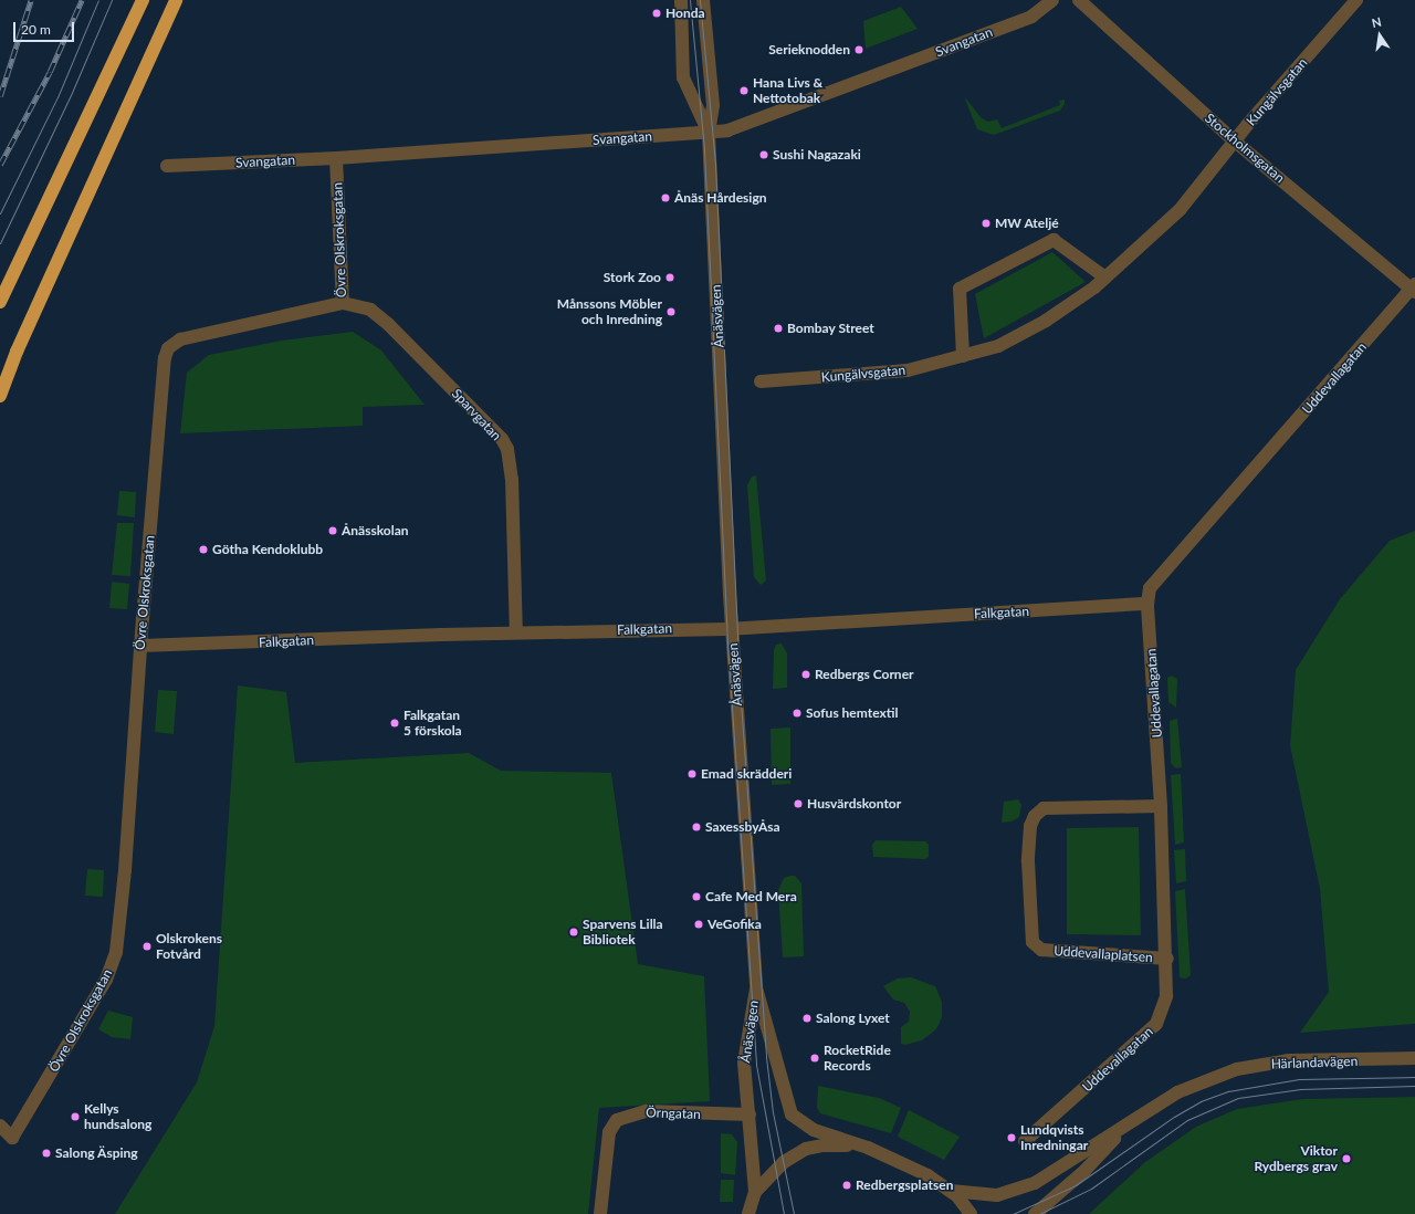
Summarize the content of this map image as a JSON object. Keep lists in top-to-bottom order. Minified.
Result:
{"streets":{"street":["Svangatan","Kungälvsgatan","Stockholmsgatan","Övre Olskroksgatan","Ånäsvägen","Uddevallagatan","Sparvgatan","Falkgatan","Uddevallaplatsen","Härlandavägen","Örngatan"]},"crossings":[["Svangatan","Övre Olskroksgatan"],["Svangatan","Ånäsvägen"],["Kungälvsgatan","Stockholmsgatan"],["Stockholmsgatan","Uddevallagatan"],["Övre Olskroksgatan","Sparvgatan"],["Övre Olskroksgatan","Falkgatan"],["Ånäsvägen","Falkgatan"],["Ånäsvägen","Örngatan"],["Uddevallagatan","Falkgatan"],["Uddevallagatan","Uddevallaplatsen"],["Sparvgatan","Falkgatan"]],"places":["Honda","Serieknodden","Hana Livs & Nettotobak","Sushi Nagazaki","Ånäs Hårdesign","MW Ateljé","Stork Zoo","Månssons Möbler och Inredning","Bombay Street","Ånässkolan","Götha Kendoklubb","Redbergs Corner","Sofus hemtextil","Falkgatan 5 förskola","Emad skrädderi","Husvärdskontor","SaxessbyÅsa","Cafe Med Mera","VeGofika","Sparvens Lilla Bibliotek","Olskrokens Fotvård","Salong Lyxet","RocketRide Records","Kellys hundsalong","Lundqvists Inredningar","Salong Äsping","Viktor Rydbergs grav","Redbergsplatsen"],"scale_bar":"20 m","north":"top"}
